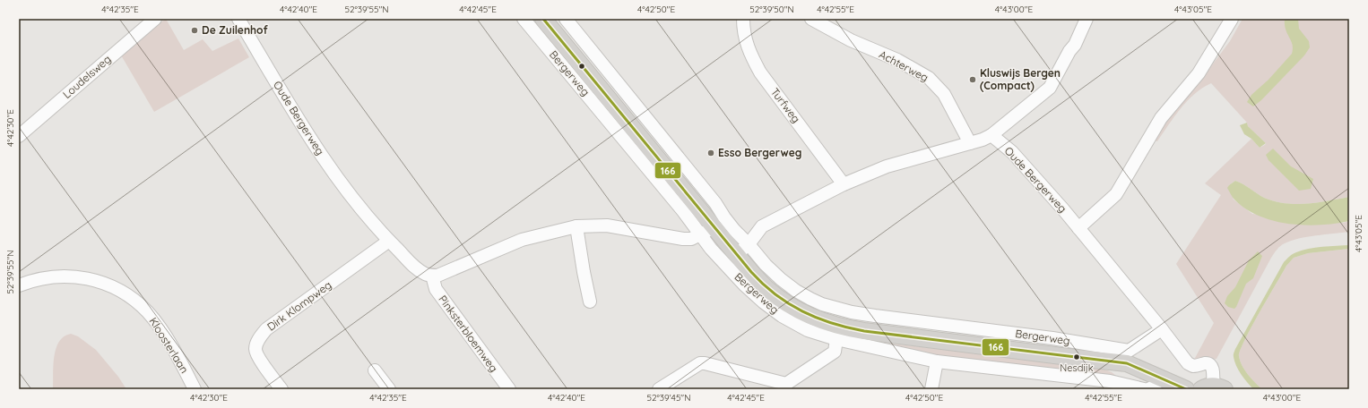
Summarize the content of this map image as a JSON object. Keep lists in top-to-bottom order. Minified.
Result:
{"streets":{"main road":["Bergerweg"],"street":["Achterweg","Loudelsweg","Turfweg","Oude Bergerweg","Dirk Klompweg","Pinksterbloemweg","Kloosterlaan"]},"crossings":[["Bergerweg","Oude Bergerweg"],["Oude Bergerweg","Dirk Klompweg"],["Oude Bergerweg","Pinksterbloemweg"]],"places":["De Zuilenhof","Kluswijs Bergen (Compact)","Esso Bergerweg","Nesdijk"],"lines":["transit line 166"],"coordinates":["4°42'35\"E","4°42'40\"E","52°39'55\"N","4°42'45\"E","4°42'50\"E","52°39'50\"N","4°42'55\"E","4°43'00\"E","4°43'05\"E","4°42'30\"E","52°39'45\"N"]}
